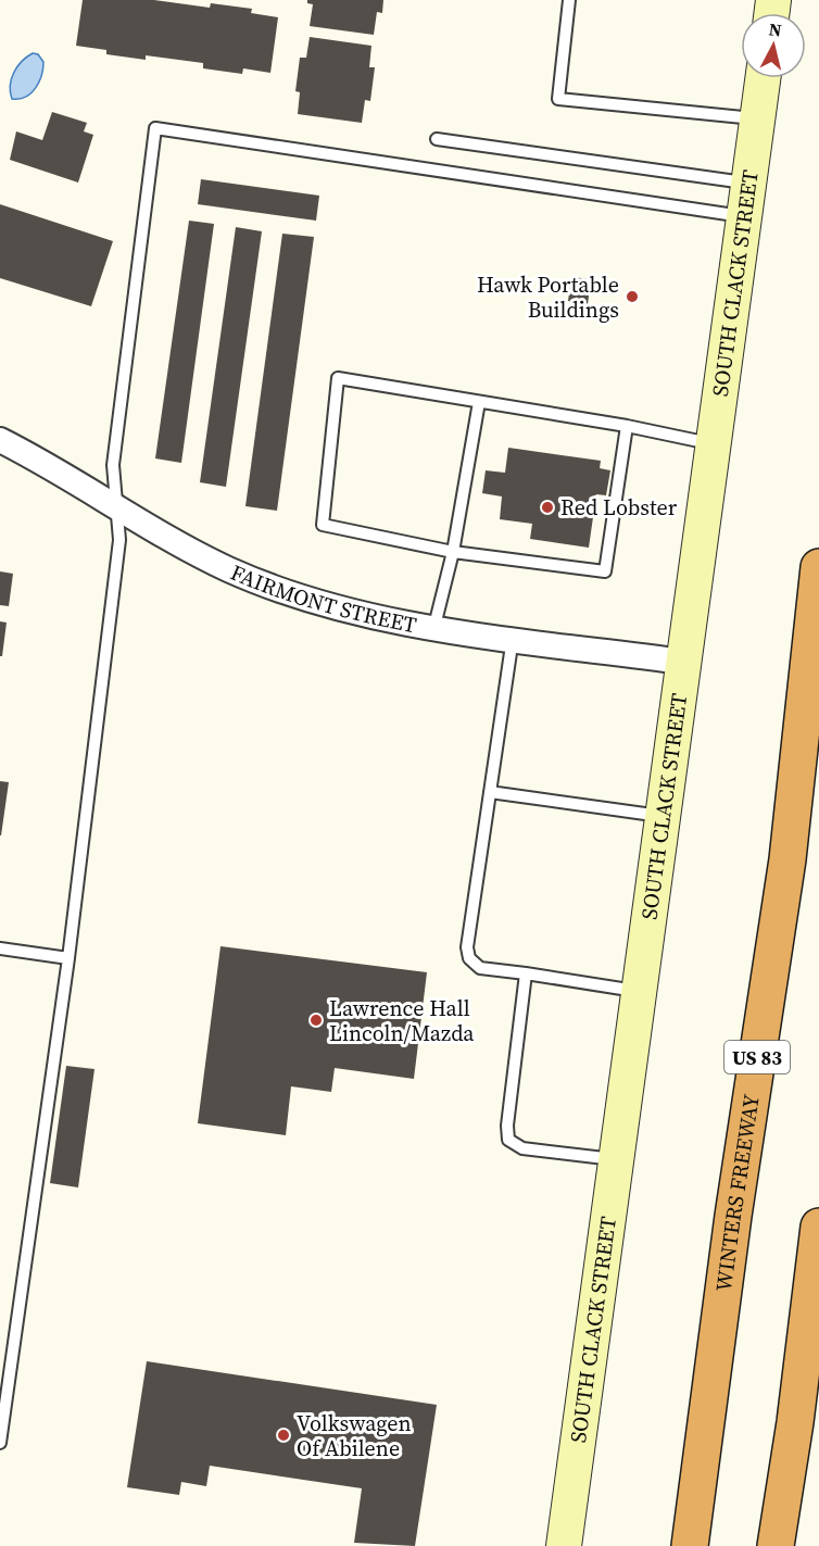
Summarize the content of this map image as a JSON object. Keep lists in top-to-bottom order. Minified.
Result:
{"streets":{"highway":["US 83","WINTERS FREEWAY"],"main road":["SOUTH CLACK STREET"],"street":["FAIRMONT STREET"]},"crossings":[["SOUTH CLACK STREET","FAIRMONT STREET"]],"places":["Hawk Portable Buildings","Red Lobster","Lawrence Hall Lincoln/Mazda","Volkswagen Of Abilene"],"north":"top"}
